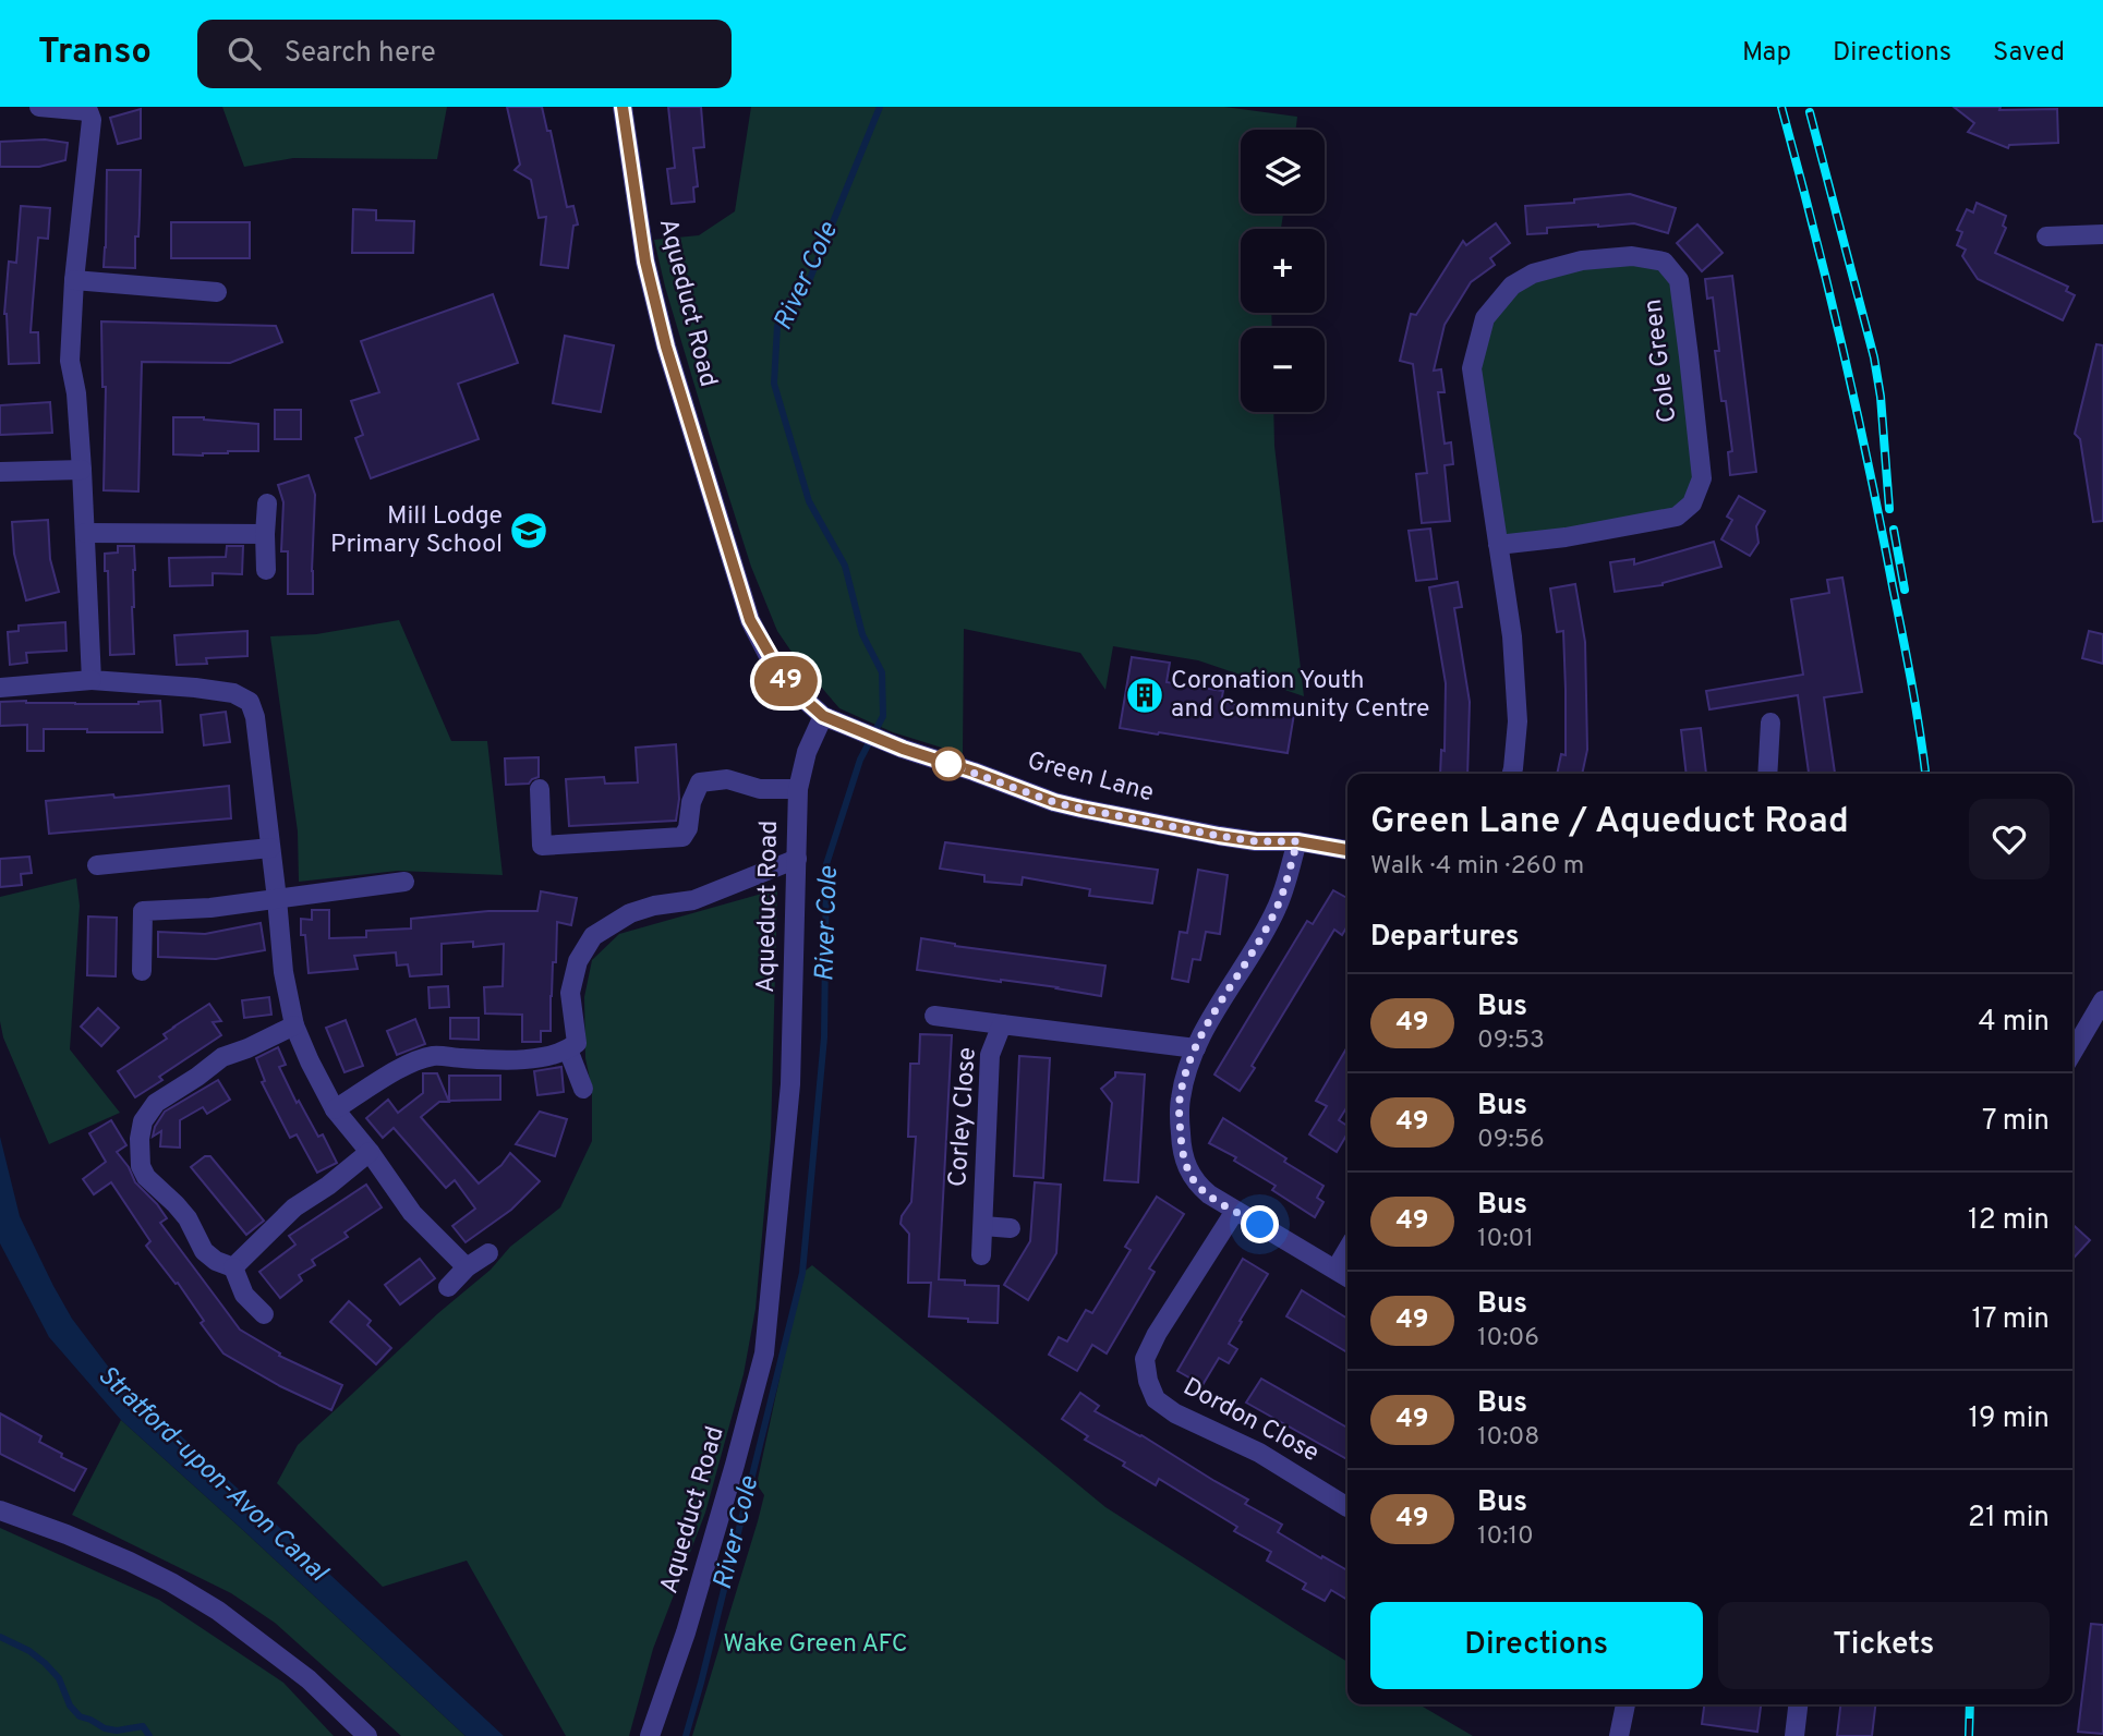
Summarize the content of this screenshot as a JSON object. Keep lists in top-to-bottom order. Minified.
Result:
{"streets":{"street":["Aqueduct Road","Cole Green","Green Lane","Corley Close","Dordon Close"]},"crossings":[["Aqueduct Road","Green Lane"]],"water":["River Cole","Stratford-upon-Avon Canal"],"parks":["Wake Green AFC"],"places":{"school or university":["Mill Lodge Primary School"],"building":["Coronation Youth and Community Centre"]},"lines":["bus line 49"],"page":{"header":"Transo","search":"Search here","nav":["Map","Directions","Saved"],"on_map":"49","map_buttons":["+","−"],"heading":[["Green Lane / Aqueduct Road","Walk · 4 min · 260 m"],"Departures"],"list":[{"mark":"49","name":"Bus","note":"09:53","value":"4 min"},{"mark":"49","name":"Bus","note":"09:56","value":"7 min"},{"mark":"49","name":"Bus","note":"10:01","value":"12 min"},{"mark":"49","name":"Bus","note":"10:06","value":"17 min"},{"mark":"49","name":"Bus","note":"10:08","value":"19 min"},{"mark":"49","name":"Bus","note":"10:10","value":"21 min"}],"buttons":["Directions","Tickets"]}}
